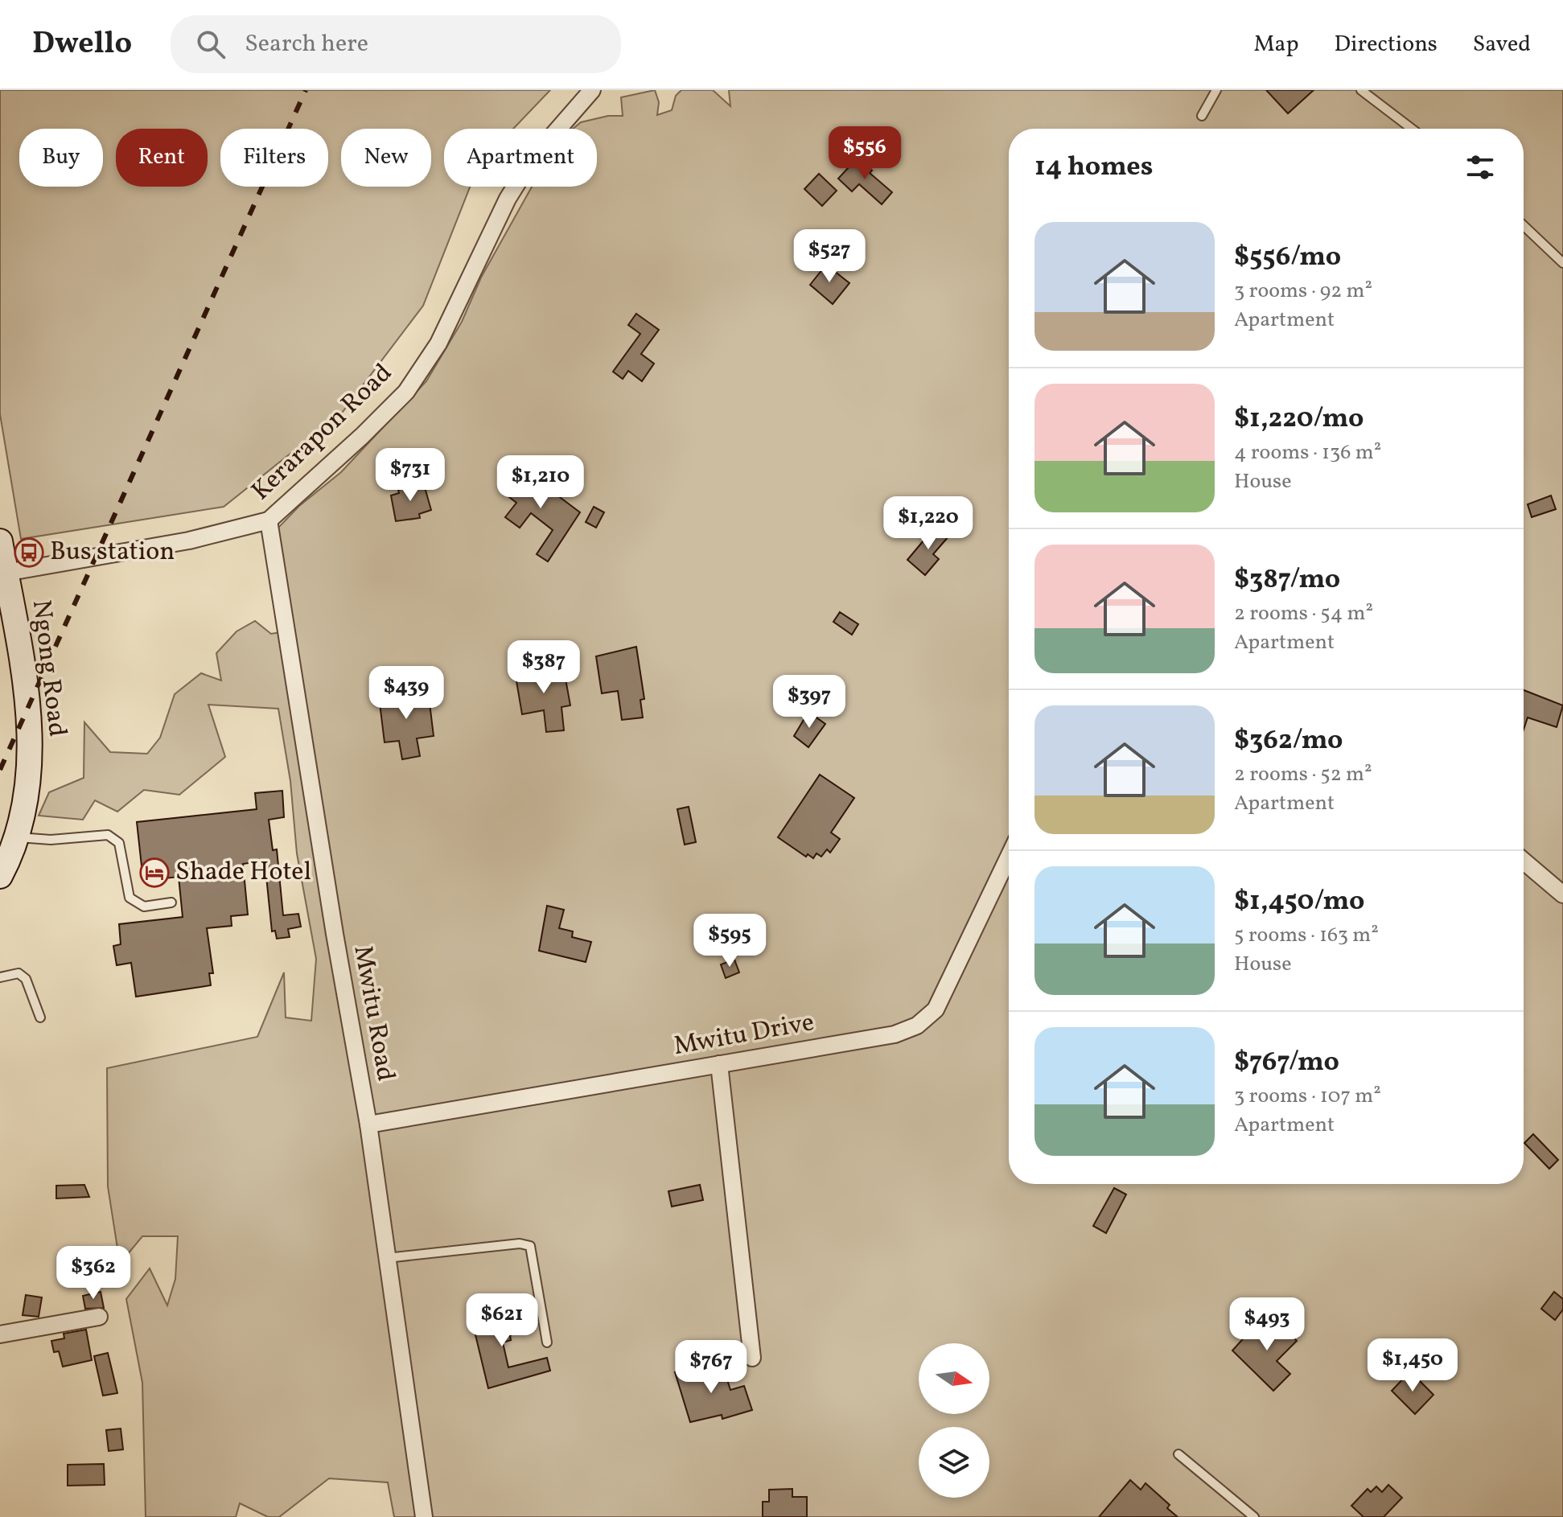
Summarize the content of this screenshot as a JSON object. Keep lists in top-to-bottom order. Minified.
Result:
{"streets":{"main road":["Ngong Road"],"street":["Kerarapon Road","Mwitu Road","Mwitu Drive"]},"crossings":[["Kerarapon Road","Ngong Road"],["Kerarapon Road","Mwitu Road"],["Mwitu Road","Mwitu Drive"]],"places":{"bus stop":["Bus station"],"hotel":["Shade Hotel"]},"north":"right","page":{"header":"Dwello","search":"Search here","nav":["Map","Directions","Saved"],"price":["$556","$527","$731","$1,210","$1,220","$387","$439","$397","$595","$362","$621","$493","$1,450","$767"],"chip":["Buy","Rent","Filters","New","Apartment"],"heading":"14 homes","list":[{"name":"$556/mo","note":"3 rooms · 92 m² · Apartment"},{"name":"$1,220/mo","note":"4 rooms · 136 m² · House"},{"name":"$387/mo","note":"2 rooms · 54 m² · Apartment"},{"name":"$362/mo","note":"2 rooms · 52 m² · Apartment"},{"name":"$1,450/mo","note":"5 rooms · 163 m² · House"},{"name":"$767/mo","note":"3 rooms · 107 m² · Apartment"}]}}
